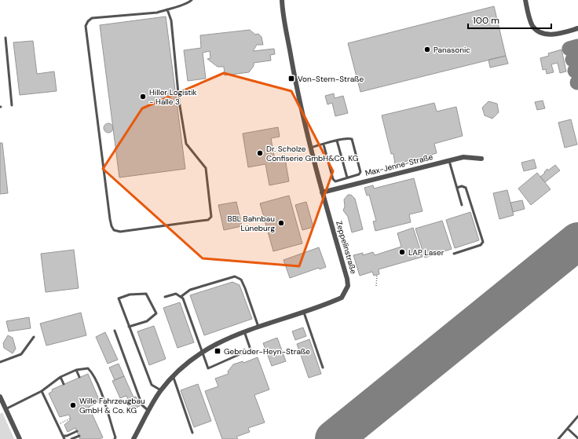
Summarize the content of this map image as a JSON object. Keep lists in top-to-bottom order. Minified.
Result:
{"streets":{"street":["Max-Jenne-Straße","Zeppelinstraße"]},"crossings":[["Max-Jenne-Straße","Zeppelinstraße"]],"places":{"other":["Panasonic","Hiller Logistik - Halle 3","Dr. Scholze Confiserie GmbH&Co. KG","BBL Bahnbau Lüneburg","LAP Laser","Wille Fahrzeugbau GmbH & Co. KG"],"transit":["Von-Stern-Straße","Gebrüder-Heyn-Straße"]},"scale_bar":"100 m"}
